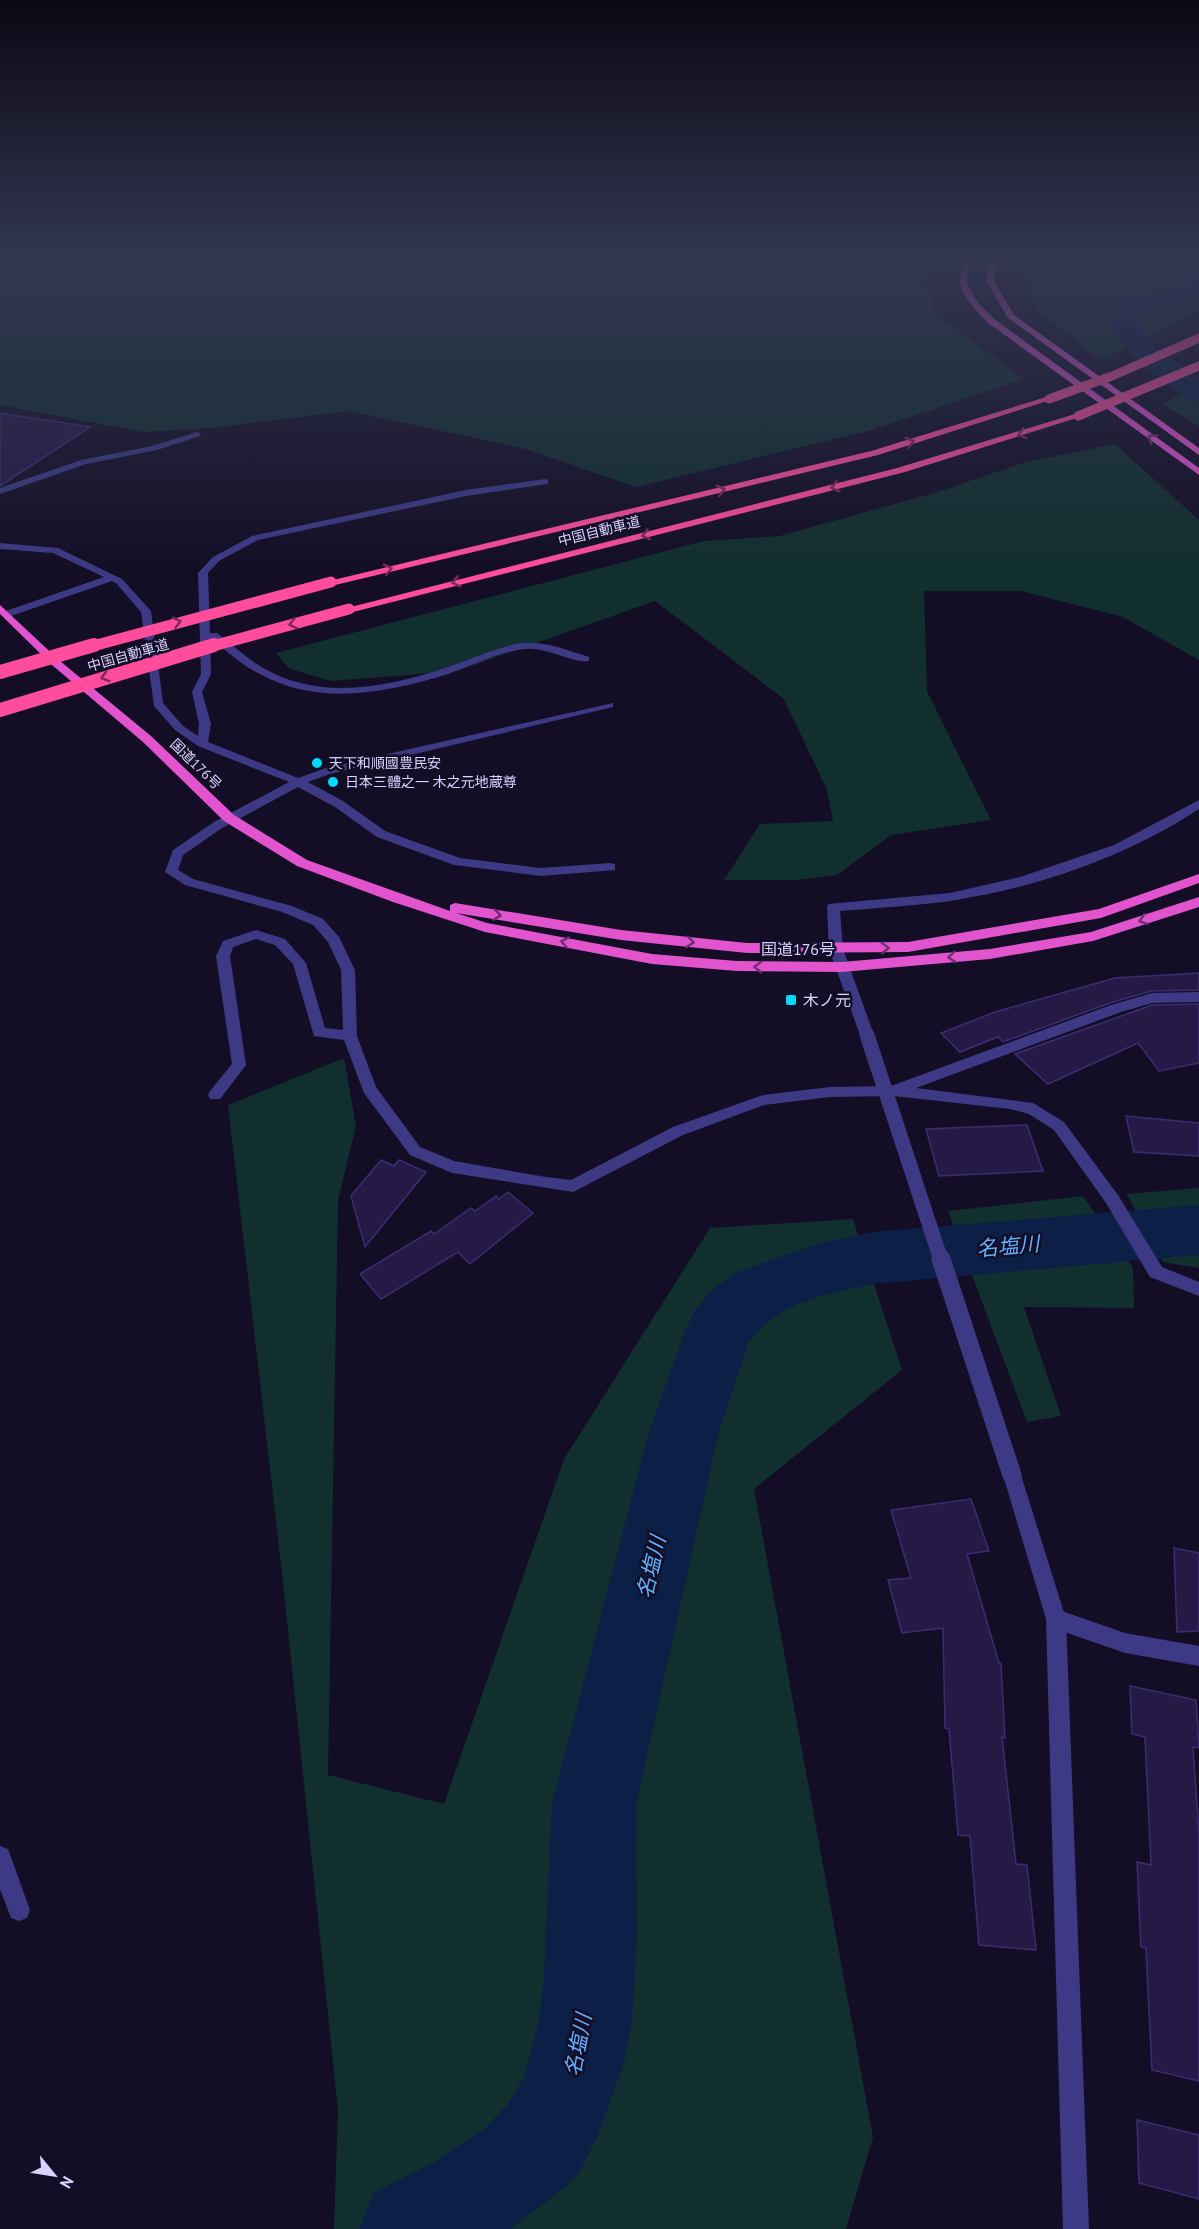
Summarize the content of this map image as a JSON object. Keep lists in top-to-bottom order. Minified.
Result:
{"streets":{"highway":["中国自動車道","国道176号"]},"water":["名塩川"],"places":{"other":["天下和順國豊民安","日本三體之一 木之元地蔵尊"],"transit":["木ノ元"]},"north":"bottom right"}
